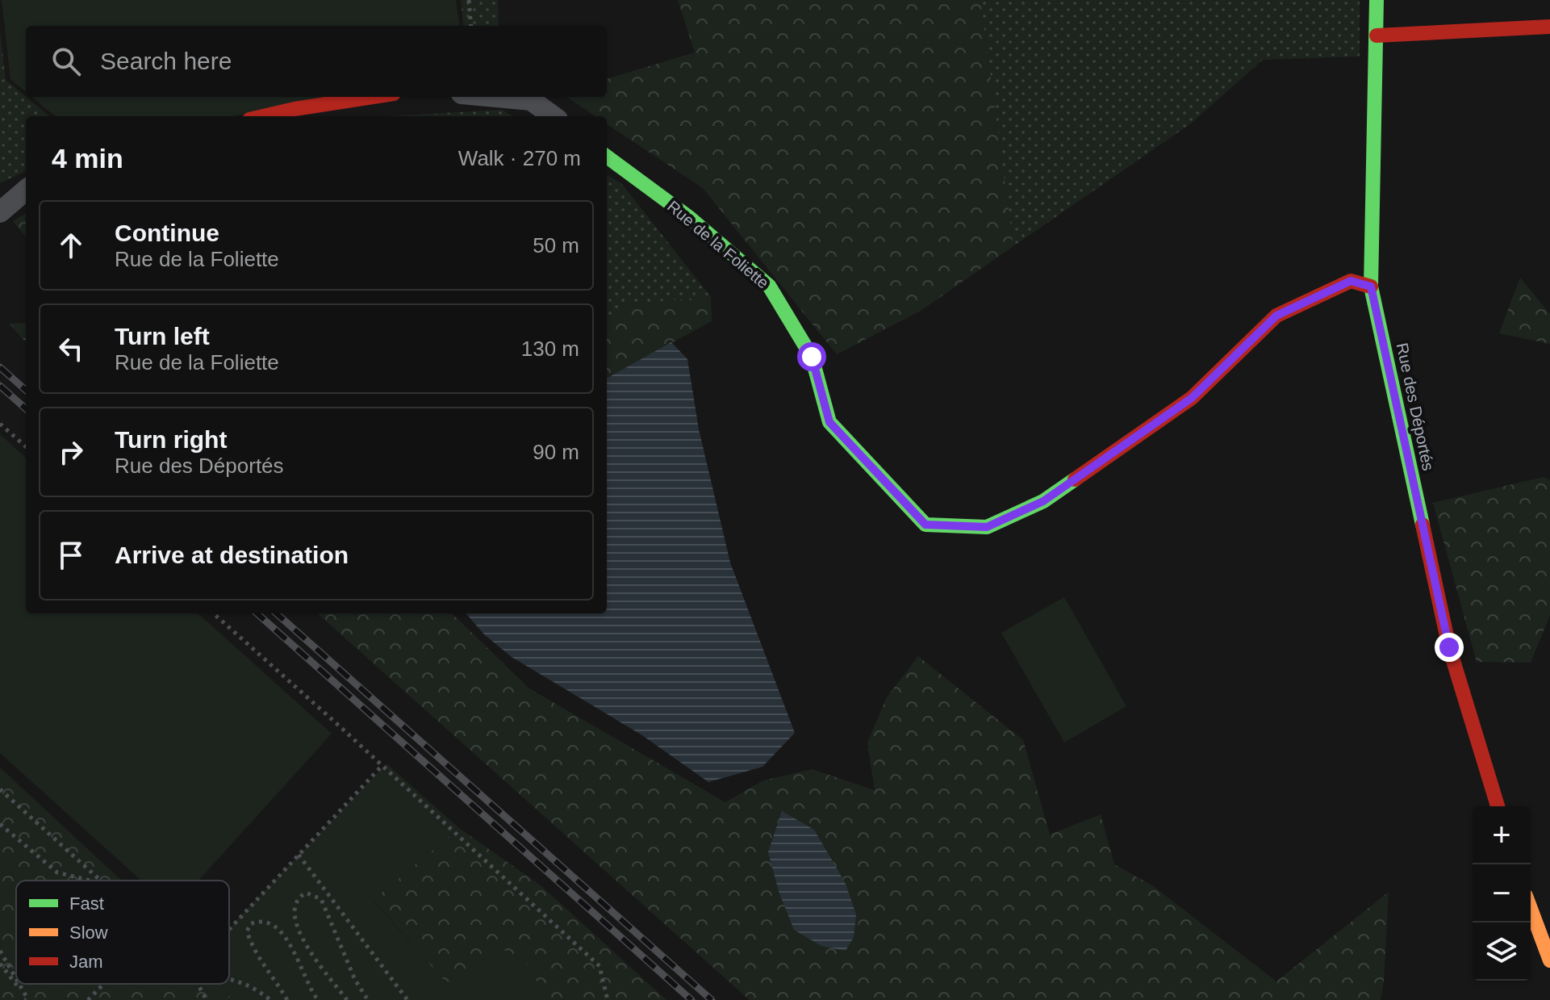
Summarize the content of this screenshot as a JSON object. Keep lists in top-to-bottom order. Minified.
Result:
{"streets":{"street":["Rue de la Foliette","Rue des Déportés"]},"crossings":[["Rue de la Foliette","Rue des Déportés"]],"legend":["Fast","Slow","Jam"],"page":{"search":"Search here","heading":["4 min","Walk · 270 m"],"list":[["Continue","Rue de la Foliette","50 m"],["Turn left","Rue de la Foliette","130 m"],["Turn right","Rue des Déportés","90 m"],"Arrive at destination"],"map_buttons":["+","−"]}}
